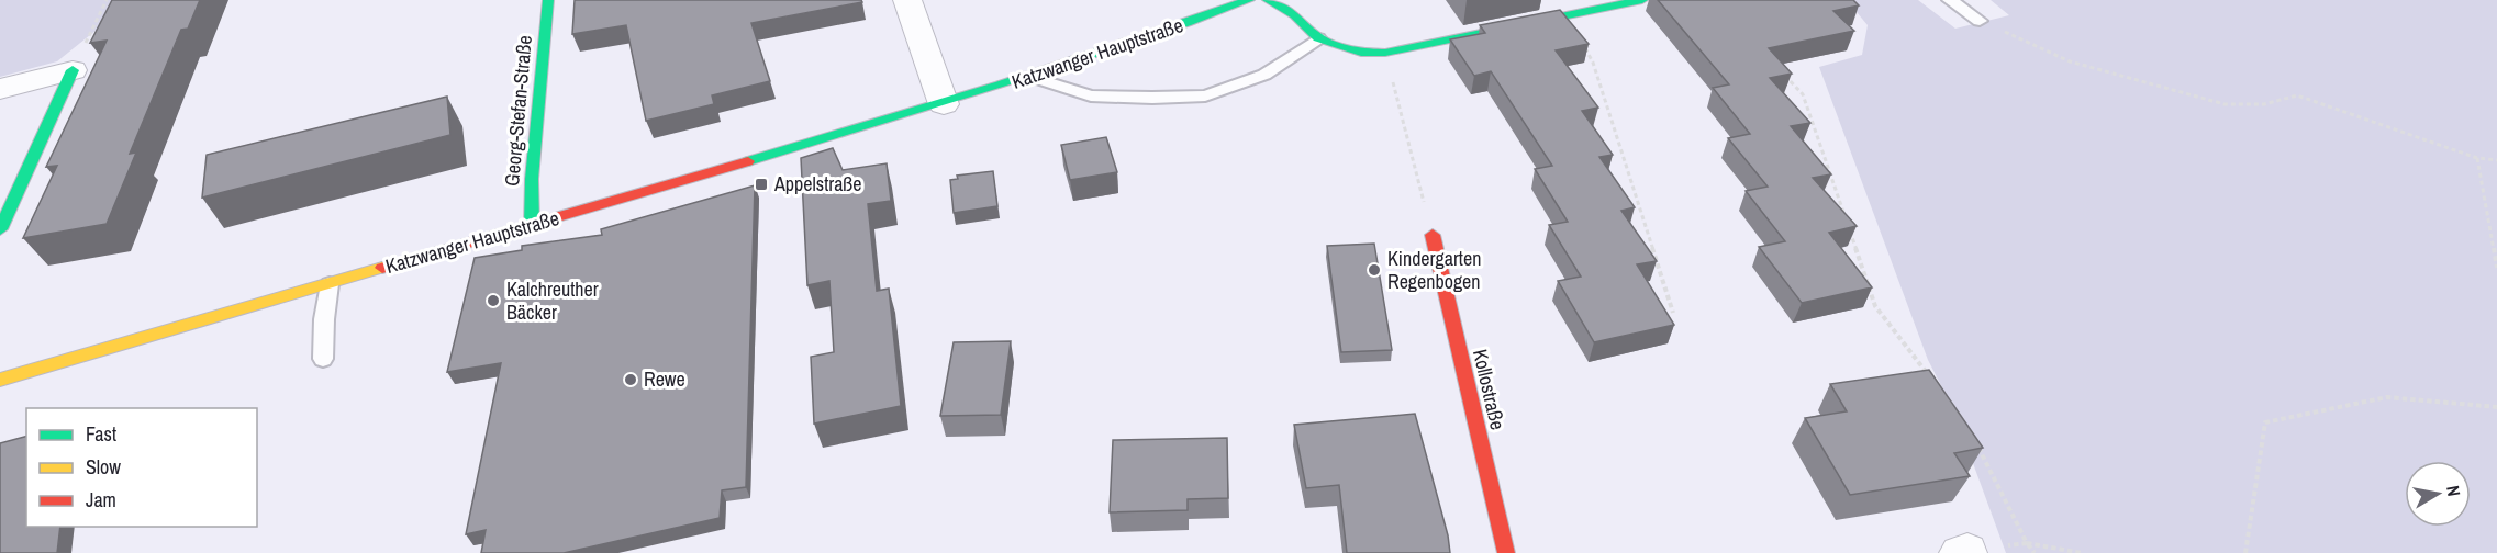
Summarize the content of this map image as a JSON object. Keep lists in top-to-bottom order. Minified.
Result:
{"streets":{"street":["Katzwanger Hauptstraße","Georg-Stefan-Straße","Kollostraße"]},"crossings":[["Katzwanger Hauptstraße","Georg-Stefan-Straße"]],"places":{"transit":["Appelstraße"],"other":["Kindergarten Regenbogen","Kalchreuther Bäcker","Rewe"]},"legend":["Fast","Slow","Jam"],"north":"right"}
